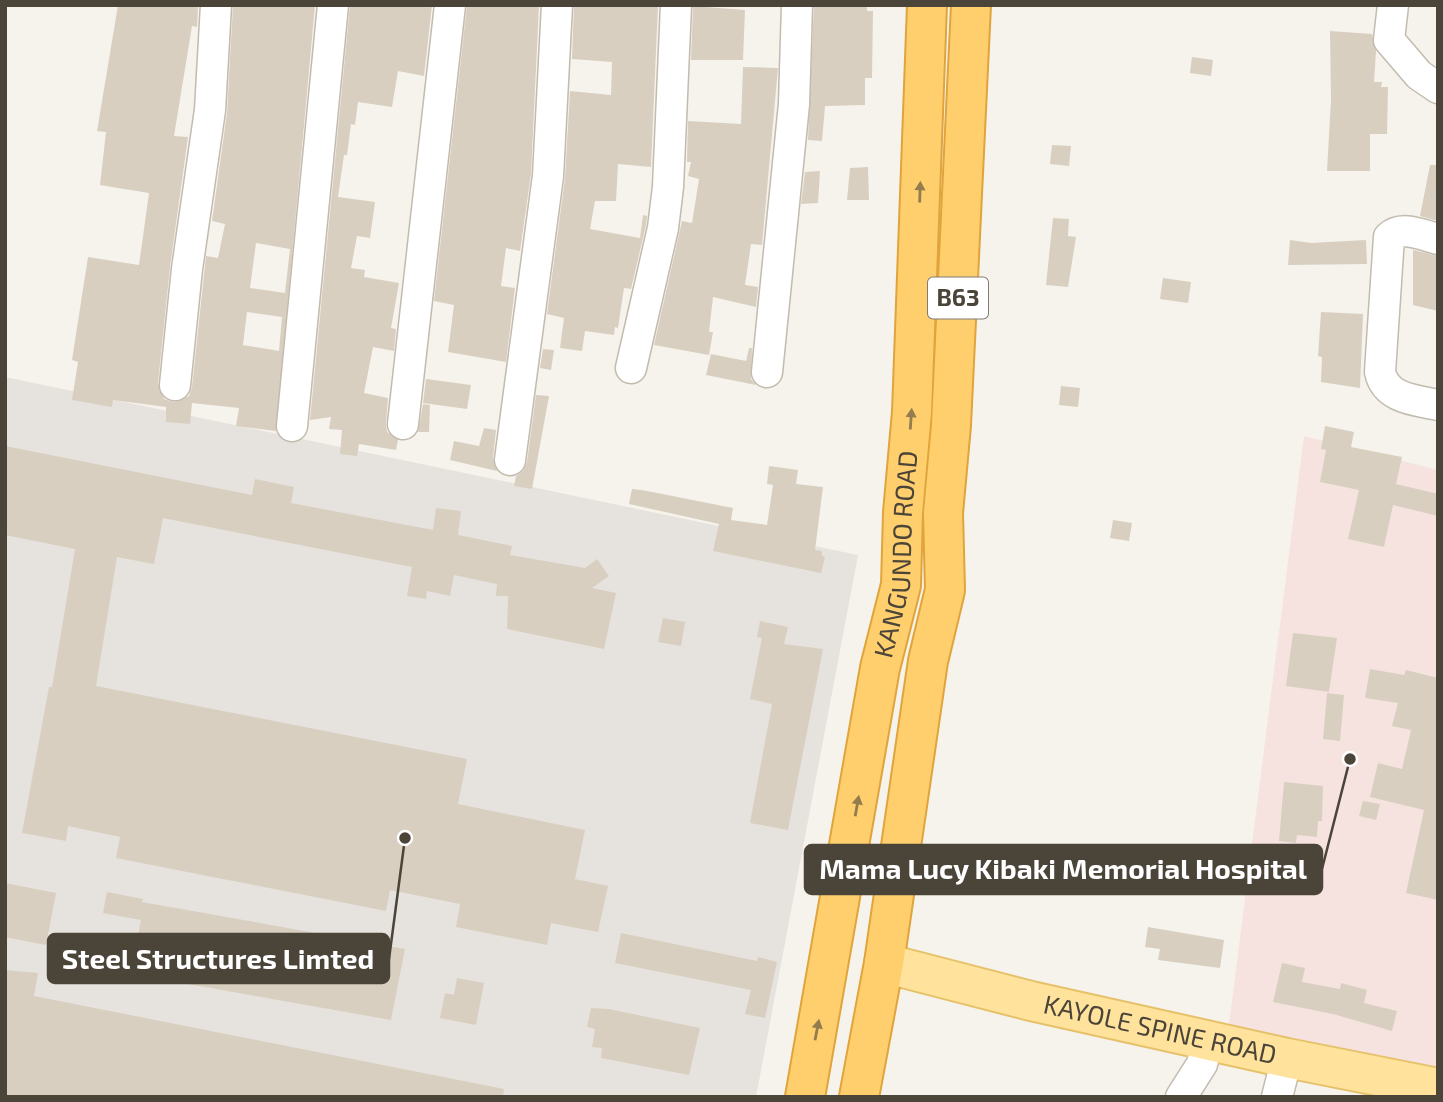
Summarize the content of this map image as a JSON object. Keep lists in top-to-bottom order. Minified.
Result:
{"streets":{"highway":["B63","KANGUNDO ROAD"],"main road":["KAYOLE SPINE ROAD"]},"crossings":[["KANGUNDO ROAD","KAYOLE SPINE ROAD"]],"places":["Mama Lucy Kibaki Memorial Hospital","Steel Structures Limted"]}
